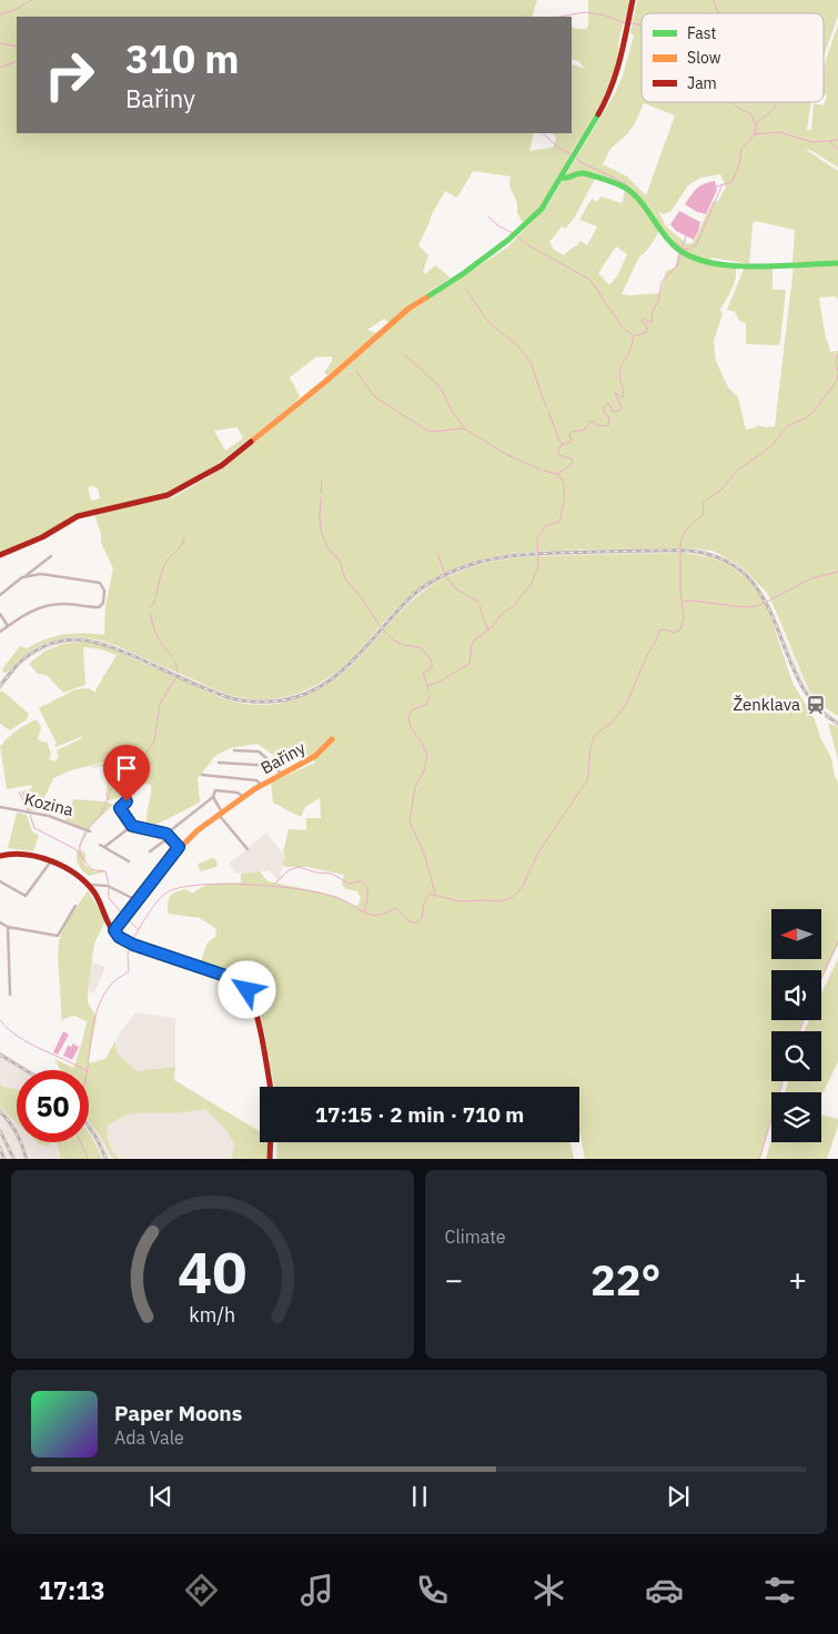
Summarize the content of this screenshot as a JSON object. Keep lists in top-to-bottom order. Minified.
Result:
{"streets":{"street":["Bařiny","Kozina"]},"places":{"station":["Ženklava"]},"legend":["Fast","Slow","Jam"],"north":"left","page":{"turn":["310 m","Bařiny"],"limit":"50","trip":"17:15 · 2 min · 710 m","tile":"Climate","heat":["−","22°","+"],"song":["Paper Moons","Ada Vale"],"tabs":"17:13","gauge":["40","km/h"]}}
